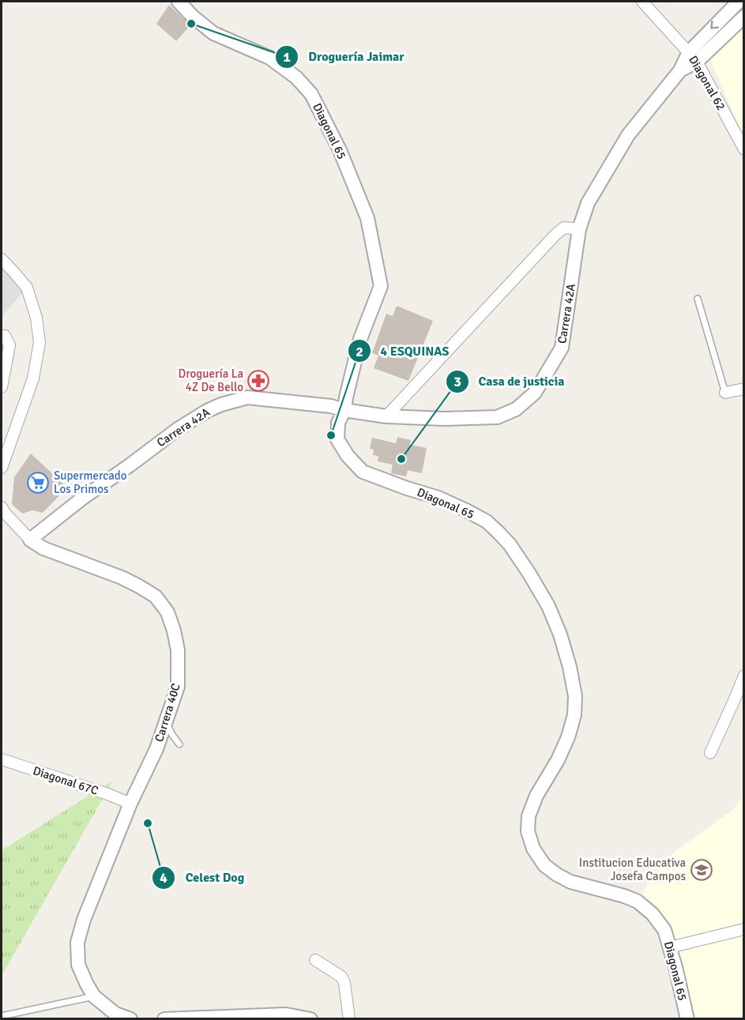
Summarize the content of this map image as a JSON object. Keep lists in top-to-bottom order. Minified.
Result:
{"streets":{"street":["Diagonal 62","Diagonal 65","Carrera 42A","Carrera 40C","Diagonal 67C"]},"crossings":[["Diagonal 62","Carrera 42A"],["Diagonal 65","Carrera 42A"],["Carrera 42A","Carrera 40C"],["Carrera 40C","Diagonal 67C"]],"places":{"other":["Droguería Jaimar","4 ESQUINAS","Casa de justicia","Celest Dog"],"pharmacy":["Droguería La 4Z De Bello"],"supermarket":["Supermercado Los Primos"],"school or university":["Institucion Educativa Josefa Campos"]}}
